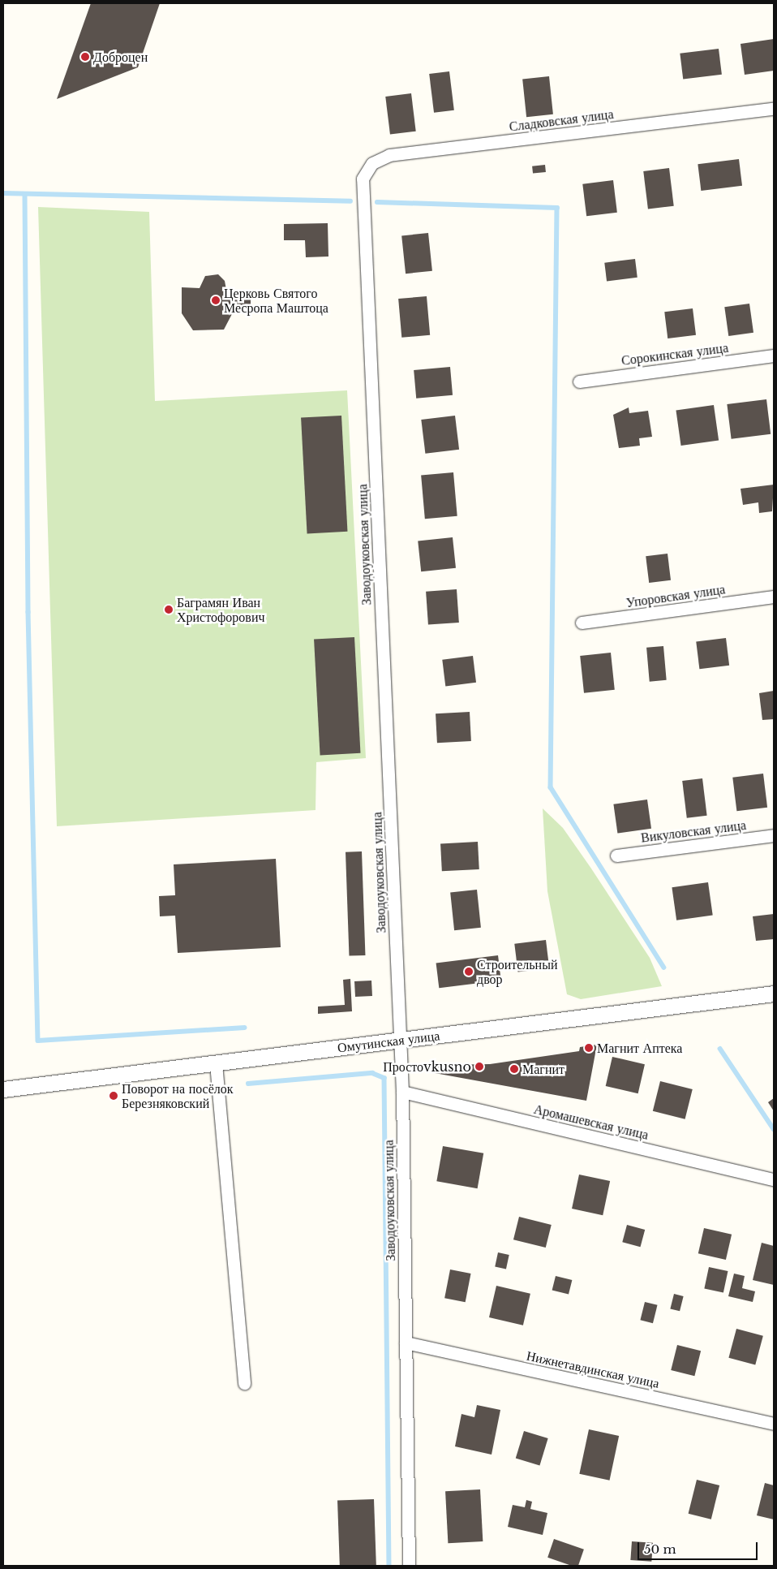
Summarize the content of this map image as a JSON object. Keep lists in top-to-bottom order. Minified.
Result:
{"streets":{"street":["Сладковская улица","Сорокинская улица","Заводоуковская улица","Упоровская улица","Викуловская улица","Омутинская улица","Аромашевская улица","Нижнетавдинская улица"]},"crossings":[["Сладковская улица","Заводоуковская улица"],["Заводоуковская улица","Омутинская улица"],["Заводоуковская улица","Аромашевская улица"],["Заводоуковская улица","Нижнетавдинская улица"]],"places":["Доброцен","Церковь Святого Месропа Маштоца","Баграмян Иван Христофорович","Строительный двор","Магнит Аптека","Простоvkusno","Магнит","Поворот на посёлок Березняковский"],"scale_bar":"50 m"}
